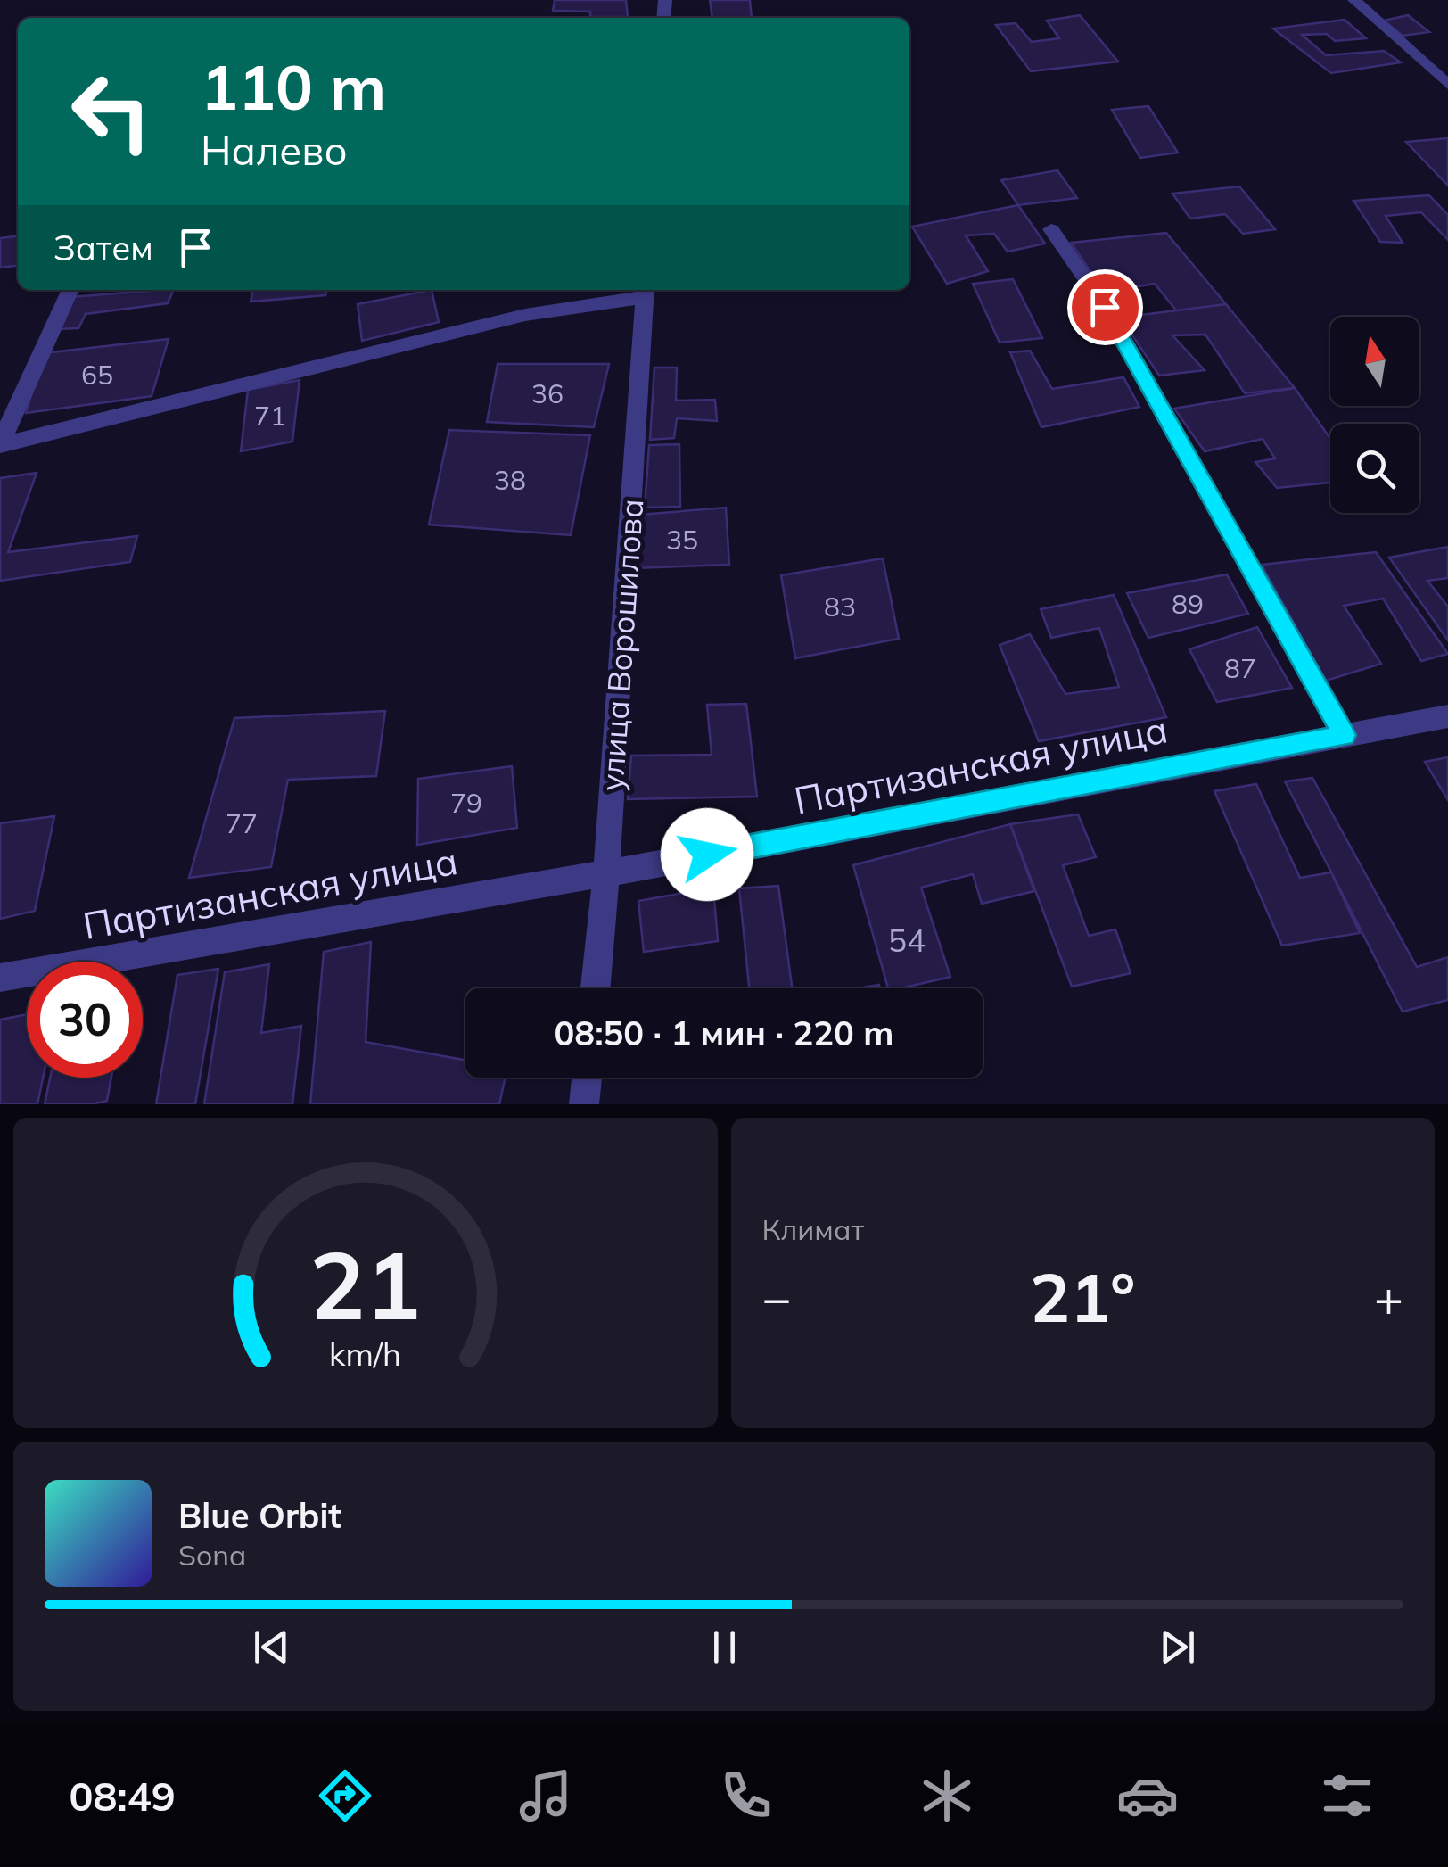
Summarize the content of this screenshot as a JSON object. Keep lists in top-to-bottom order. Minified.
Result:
{"streets":{"street":["улица Ворошилова","Партизанская улица"]},"crossings":[["улица Ворошилова","Партизанская улица"]],"house_numbers":["65","36","71","38","35","89","83","87","79","77","54"],"north":"top","page":{"turn":["110 m","Налево"],"then":"Затем","limit":"30","trip":"08:50 · 1 мин · 220 m","tile":"Климат","heat":["−","21°","+"],"song":["Blue Orbit","Sona"],"tabs":"08:49","gauge":["21","km/h"]}}
